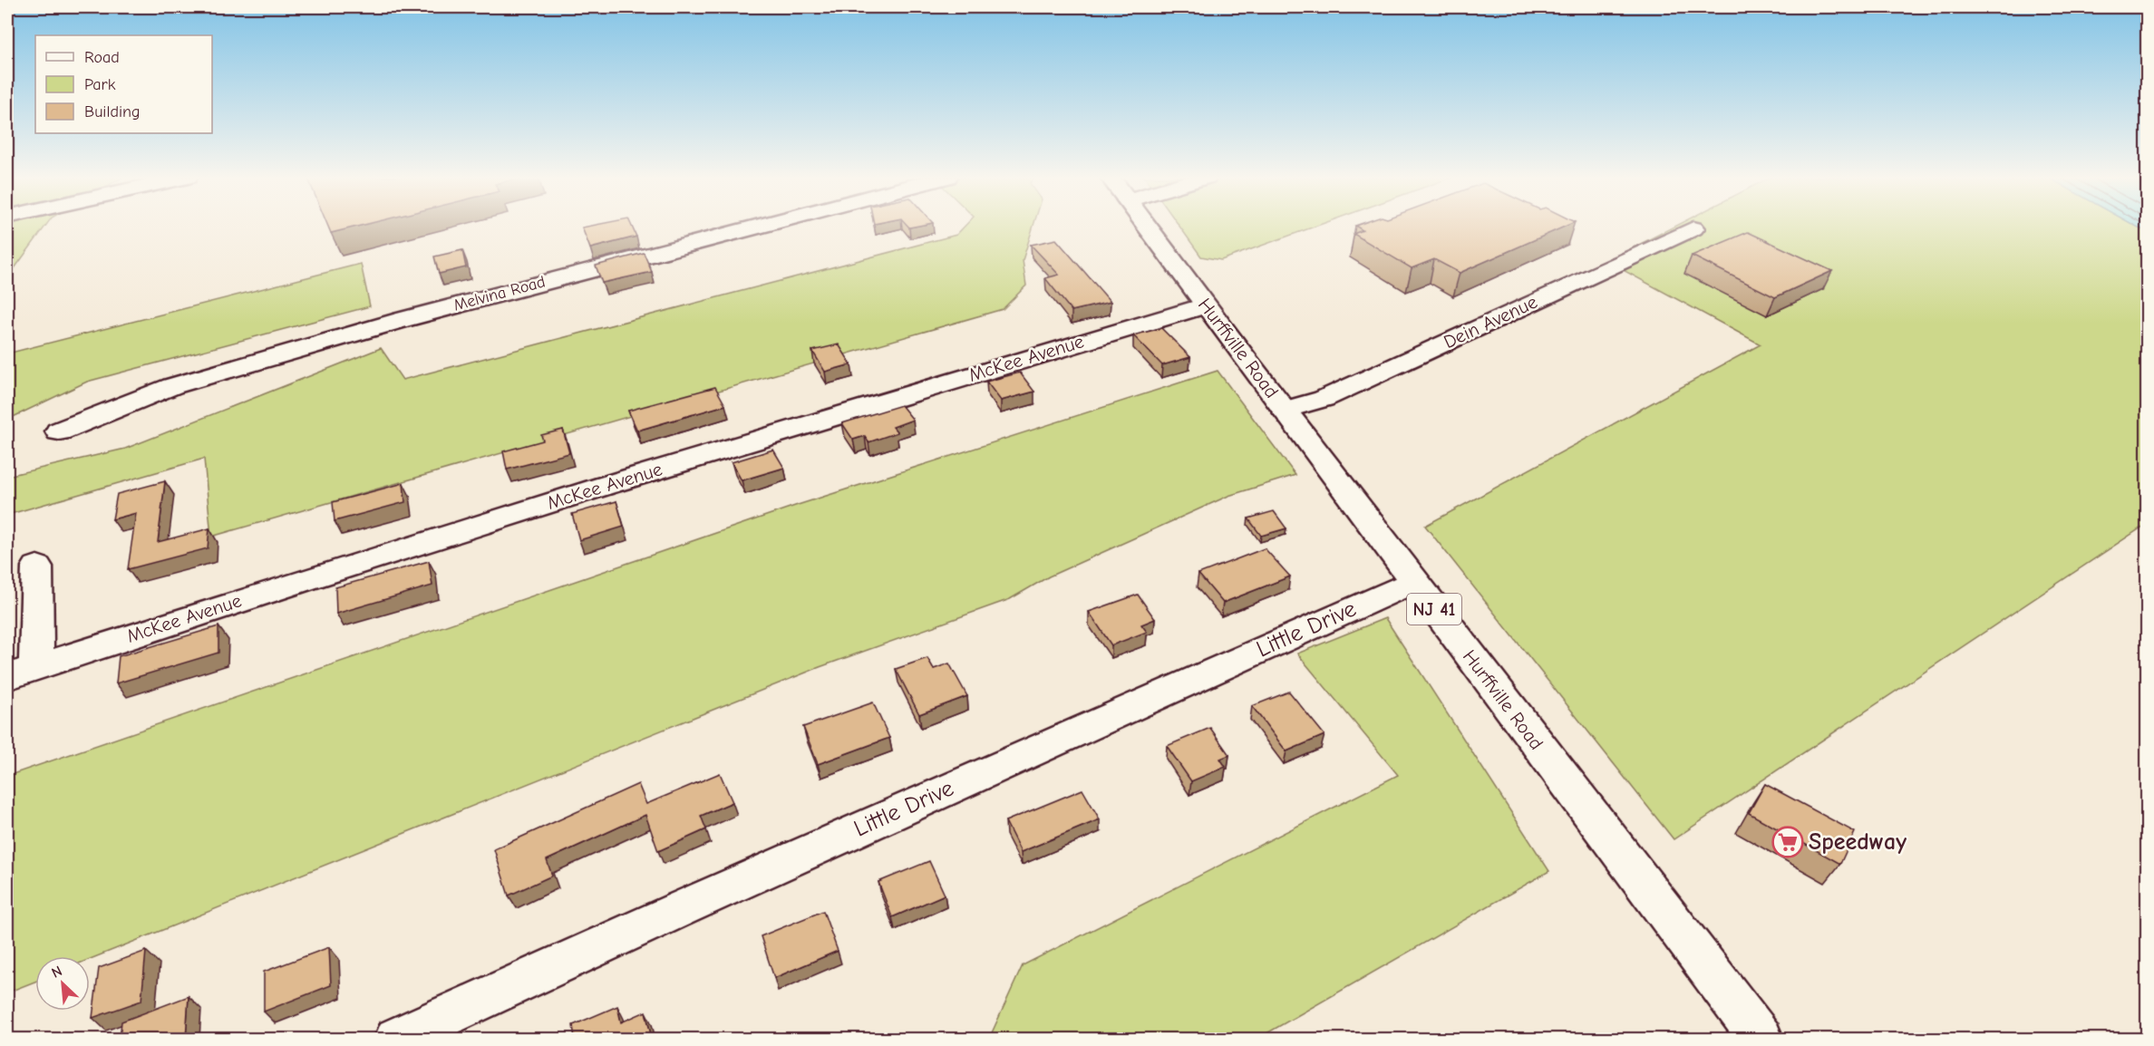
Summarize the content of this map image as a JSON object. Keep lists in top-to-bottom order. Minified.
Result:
{"streets":{"street":["Melvina Road","Dein Avenue","Hurffville Road","McKee Avenue","NJ 41","Little Drive"]},"crossings":[["Dein Avenue","Hurffville Road"],["Hurffville Road","McKee Avenue"],["Hurffville Road","Little Drive"]],"places":{"supermarket":["Speedway"]},"legend":["Road","Park","Building"],"north":"top left"}
